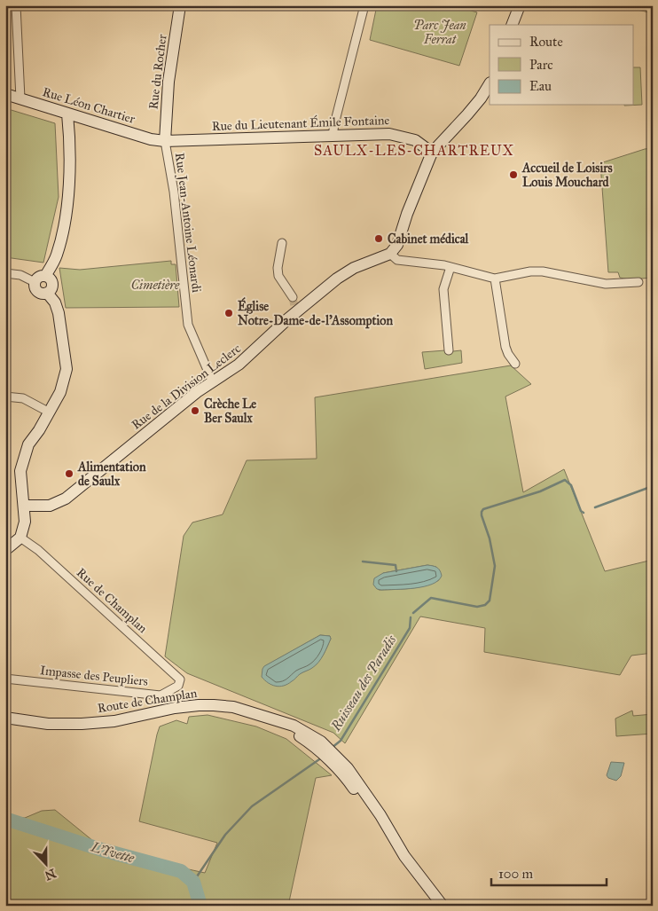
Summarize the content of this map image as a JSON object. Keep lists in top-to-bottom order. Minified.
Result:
{"streets":{"main road":["Rue du Rocher","Rue Léon Chartier","Rue du Lieutenant Émile Fontaine","Rue de la Division Leclerc","Route de Champlan"],"street":["Rue Jean-Antoine Léonardi","Rue de Champlan","Impasse des Peupliers"]},"crossings":[["Rue du Rocher","Rue Léon Chartier"],["Rue du Rocher","Rue du Lieutenant Émile Fontaine"],["Rue du Rocher","Rue Jean-Antoine Léonardi"],["Rue Léon Chartier","Rue du Lieutenant Émile Fontaine"],["Rue Léon Chartier","Rue Jean-Antoine Léonardi"],["Rue du Lieutenant Émile Fontaine","Rue Jean-Antoine Léonardi"],["Rue Jean-Antoine Léonardi","Rue de la Division Leclerc"],["Rue de Champlan","Impasse des Peupliers"]],"districts":["SAULX-LES-CHARTREUX"],"water":["Ruisseau des Paradis","L'Yvette"],"parks":["Parc Jean Ferrat","Cimetière"],"places":["Accueil de Loisirs Louis Mouchard","Cabinet médical","Église Notre-Dame-de-l'Assomption","Crèche Le Ber Saulx","Alimentation de Saulx"],"legend":["Route","Parc","Eau"],"scale_bar":"100 m","north":"bottom"}
